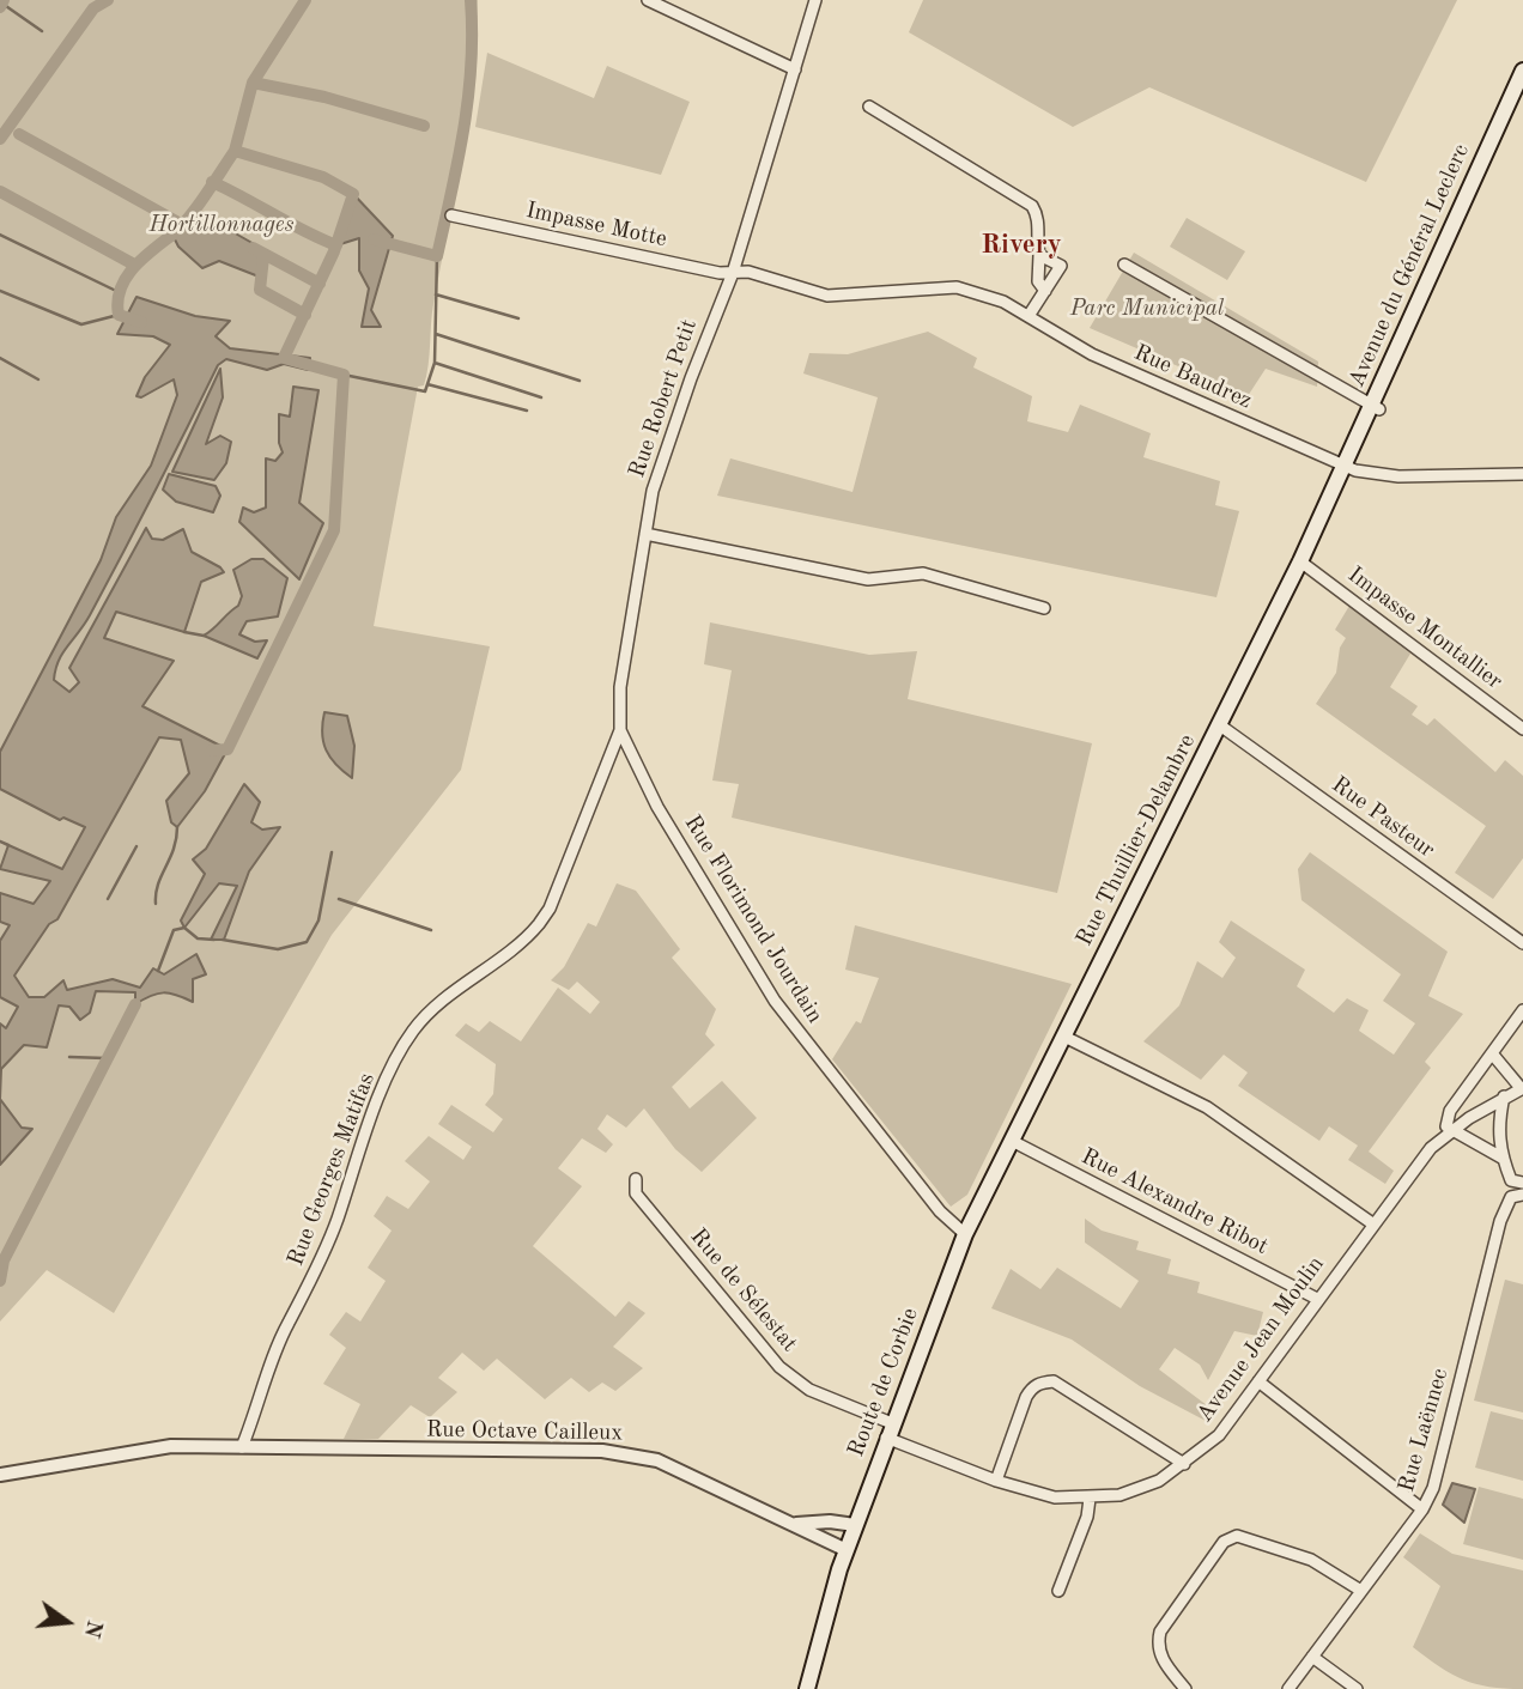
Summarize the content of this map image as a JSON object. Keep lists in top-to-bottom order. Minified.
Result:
{"streets":{"main road":["Avenue du Général Leclerc","Rue Thuillier-Delambre","Route de Corbie"],"street":["Impasse Motte","Rue Baudrez","Rue Robert Petit","Impasse Montallier","Rue Pasteur","Rue Florimond Jourdain","Rue Georges Matifas","Rue Alexandre Ribot","Rue de Sélestat","Avenue Jean Moulin","Rue Laënnec","Rue Octave Cailleux"]},"crossings":[["Impasse Motte","Rue Baudrez"],["Impasse Motte","Rue Robert Petit"],["Avenue du Général Leclerc","Rue Baudrez"],["Avenue du Général Leclerc","Rue Thuillier-Delambre"],["Rue Baudrez","Rue Robert Petit"],["Rue Baudrez","Rue Thuillier-Delambre"],["Rue Robert Petit","Rue Florimond Jourdain"],["Rue Robert Petit","Rue Georges Matifas"],["Impasse Montallier","Rue Thuillier-Delambre"],["Rue Pasteur","Rue Thuillier-Delambre"],["Rue Thuillier-Delambre","Rue Florimond Jourdain"],["Rue Thuillier-Delambre","Rue Alexandre Ribot"],["Rue Thuillier-Delambre","Route de Corbie"],["Rue Florimond Jourdain","Rue Georges Matifas"],["Rue Florimond Jourdain","Route de Corbie"],["Rue Georges Matifas","Rue Octave Cailleux"],["Rue Alexandre Ribot","Avenue Jean Moulin"],["Rue de Sélestat","Avenue Jean Moulin"],["Rue de Sélestat","Route de Corbie"],["Avenue Jean Moulin","Route de Corbie"],["Route de Corbie","Rue Octave Cailleux"]],"districts":["Rivery"],"parks":["Hortillonnages","Parc Municipal"],"north":"right"}
